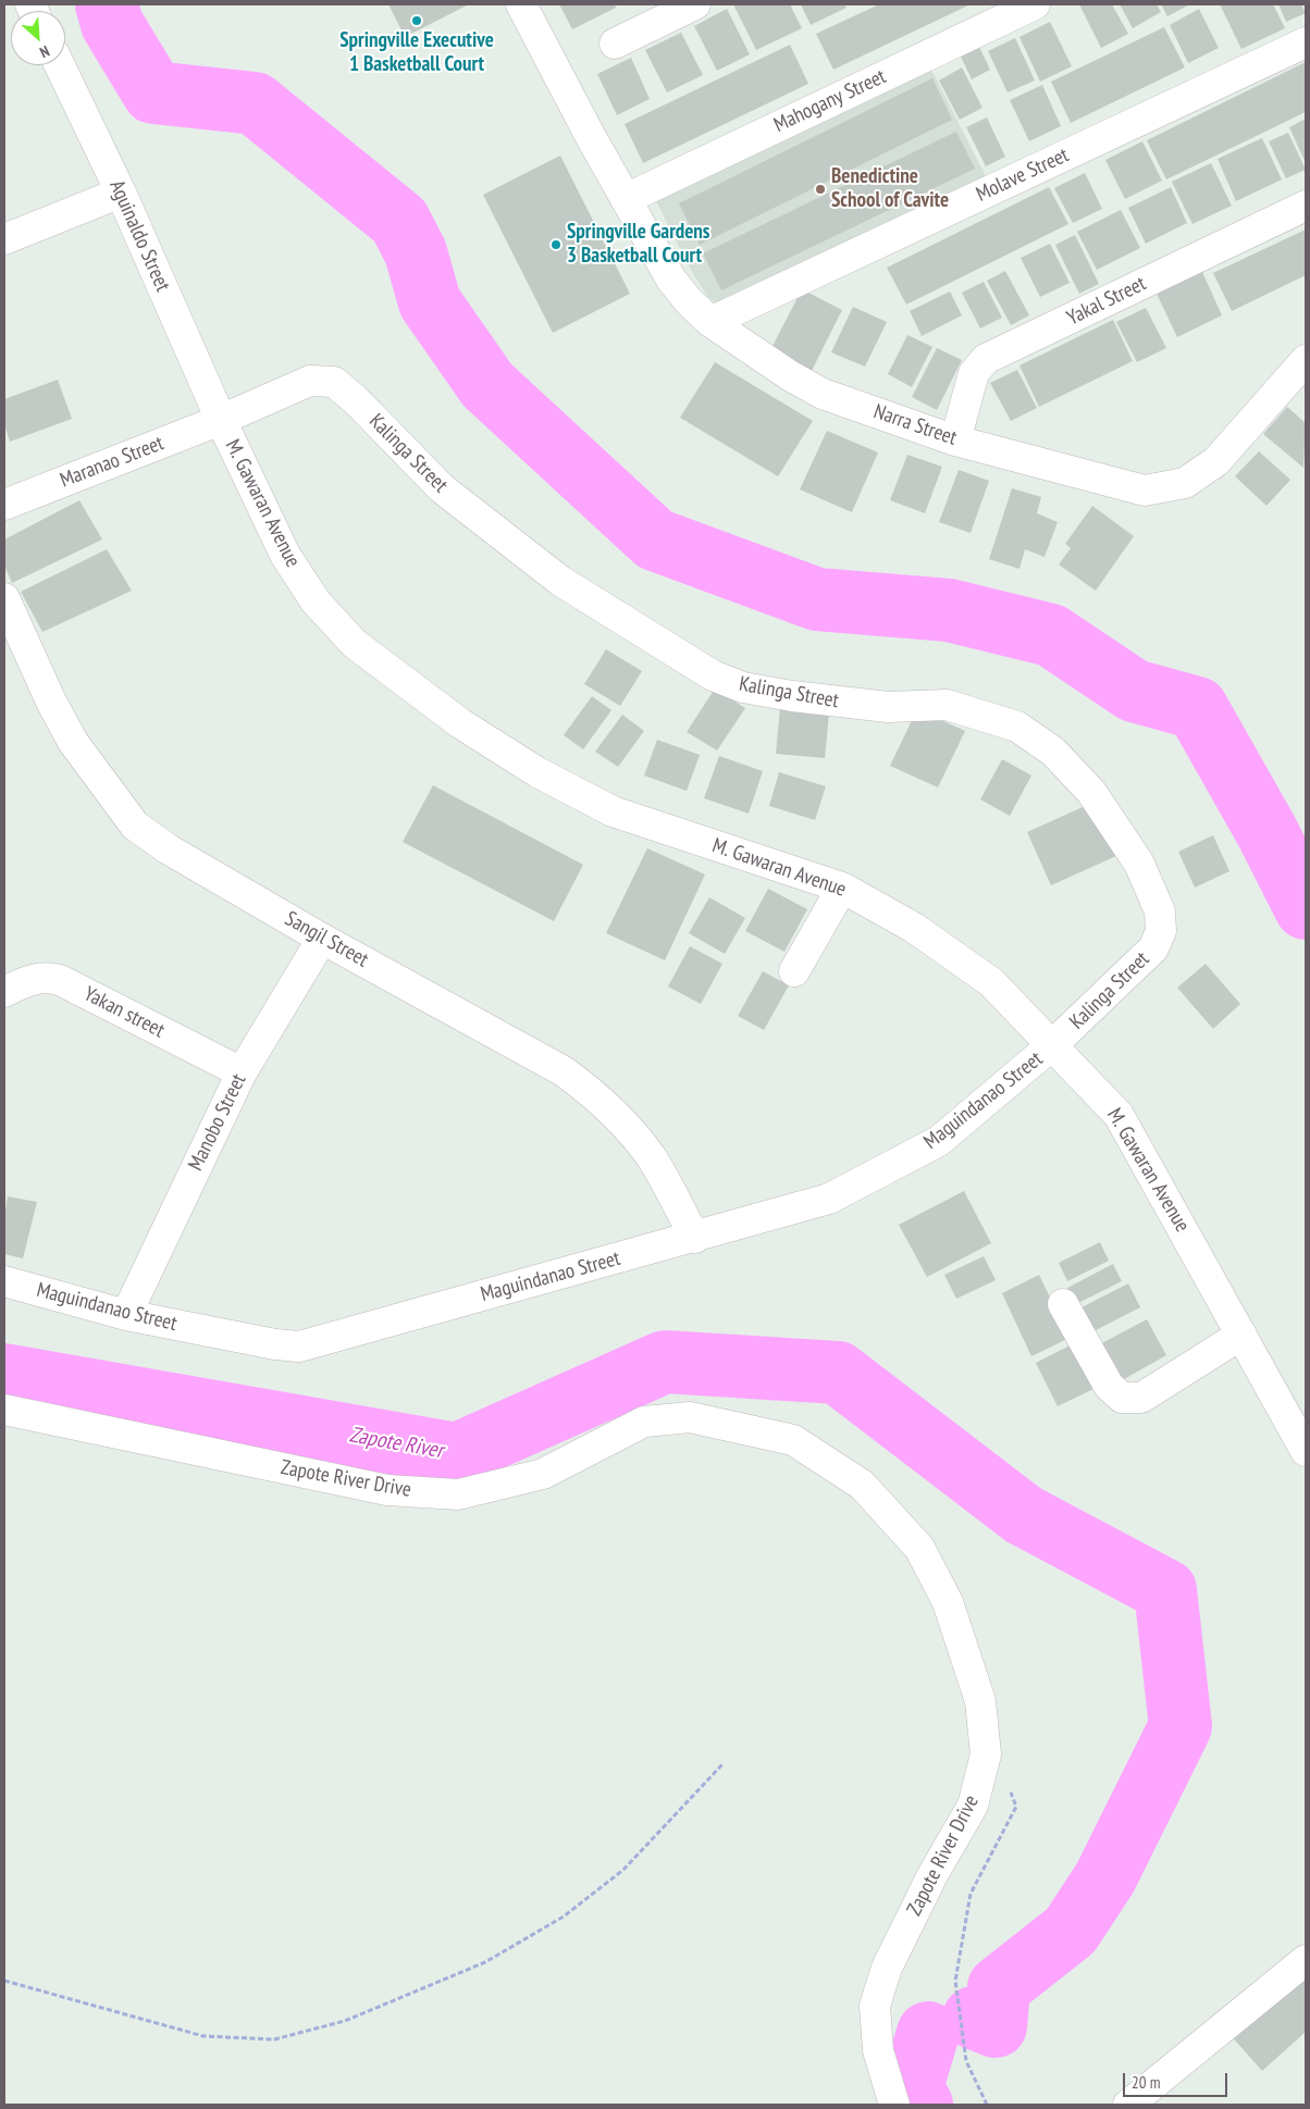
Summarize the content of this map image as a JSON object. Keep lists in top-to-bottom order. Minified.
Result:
{"streets":{"street":["Mahogany Street","Molave Street","Aguinaldo Street","Yakal Street","Narra Street","Kalinga Street","Maranao Street","M. Gawaran Avenue","Sangil Street","Yakan street","Maguindanao Street","Manobo Street","Zapote River Drive"]},"crossings":[["Mahogany Street","Narra Street"],["Molave Street","Narra Street"],["Aguinaldo Street","Kalinga Street"],["Aguinaldo Street","Maranao Street"],["Aguinaldo Street","M. Gawaran Avenue"],["Yakal Street","Narra Street"],["Kalinga Street","Maranao Street"],["Kalinga Street","M. Gawaran Avenue"],["Kalinga Street","Maguindanao Street"],["Maranao Street","M. Gawaran Avenue"],["M. Gawaran Avenue","Maguindanao Street"],["Sangil Street","Maguindanao Street"],["Sangil Street","Manobo Street"],["Yakan street","Manobo Street"],["Maguindanao Street","Manobo Street"]],"water":["Zapote River"],"places":["Springville Executive 1 Basketball Court","Benedictine School of Cavite","Springville Gardens 3 Basketball Court"],"scale_bar":"20 m","north":"bottom right"}
